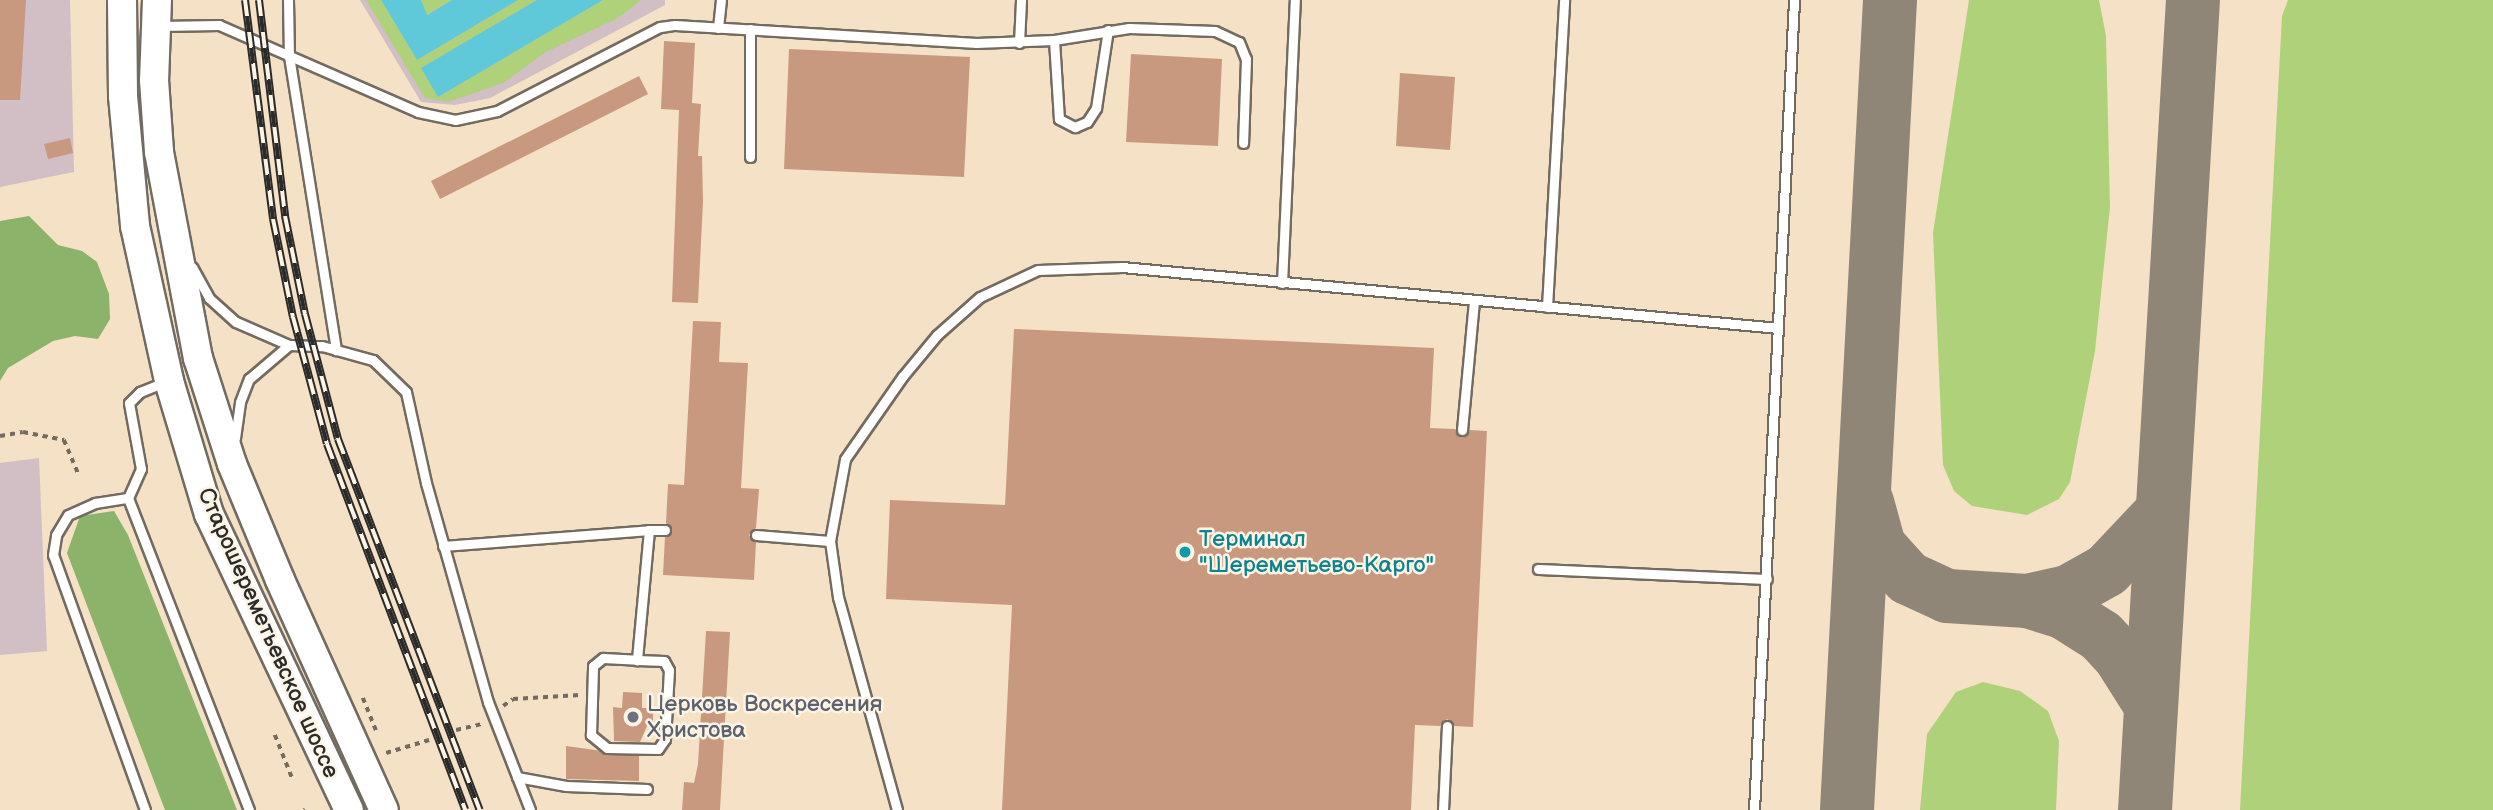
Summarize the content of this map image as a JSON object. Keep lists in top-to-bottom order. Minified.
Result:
{"streets":{"main road":["Старошереметьевское шоссе"]},"places":["Терминал \"Шереметьево-Карго\"","Церковь Воскресения Христова"]}
